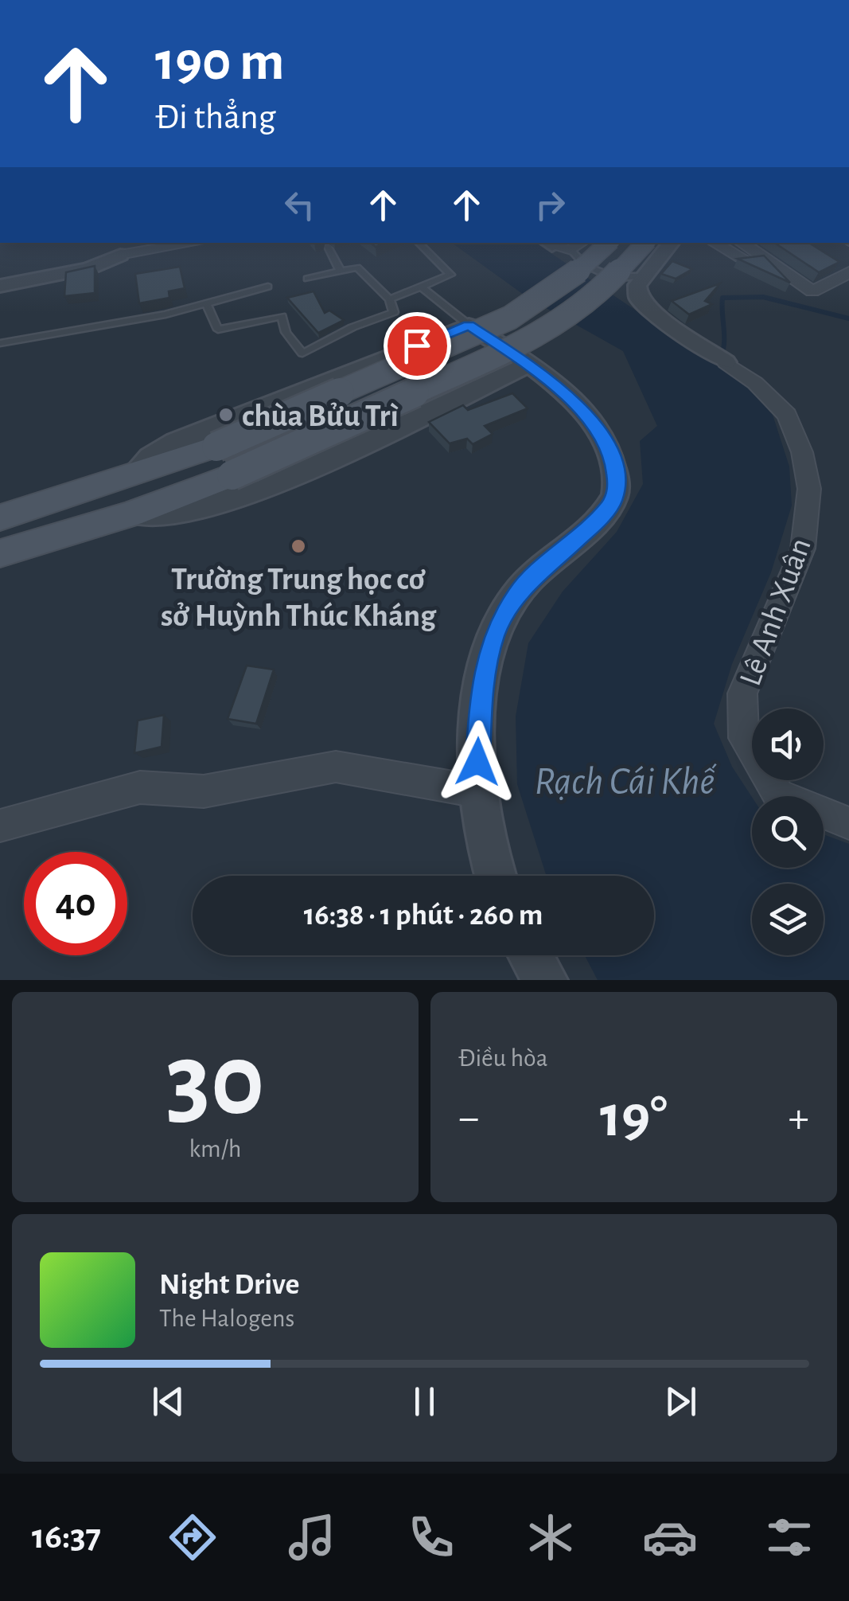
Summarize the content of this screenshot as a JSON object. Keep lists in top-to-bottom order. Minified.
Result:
{"streets":{"street":["Lê Anh Xuân"]},"water":["Rạch Cái Khế"],"places":["chùa Bửu Trì","Trường Trung học cơ sở Huỳnh Thúc Kháng"],"page":{"turn":["190 m","Đi thẳng"],"limit":"40","trip":"16:38 · 1 phút · 260 m","tile":[["30","km/h"],"Điều hòa"],"heat":["−","19°","+"],"song":["Night Drive","The Halogens"],"tabs":"16:37"}}
